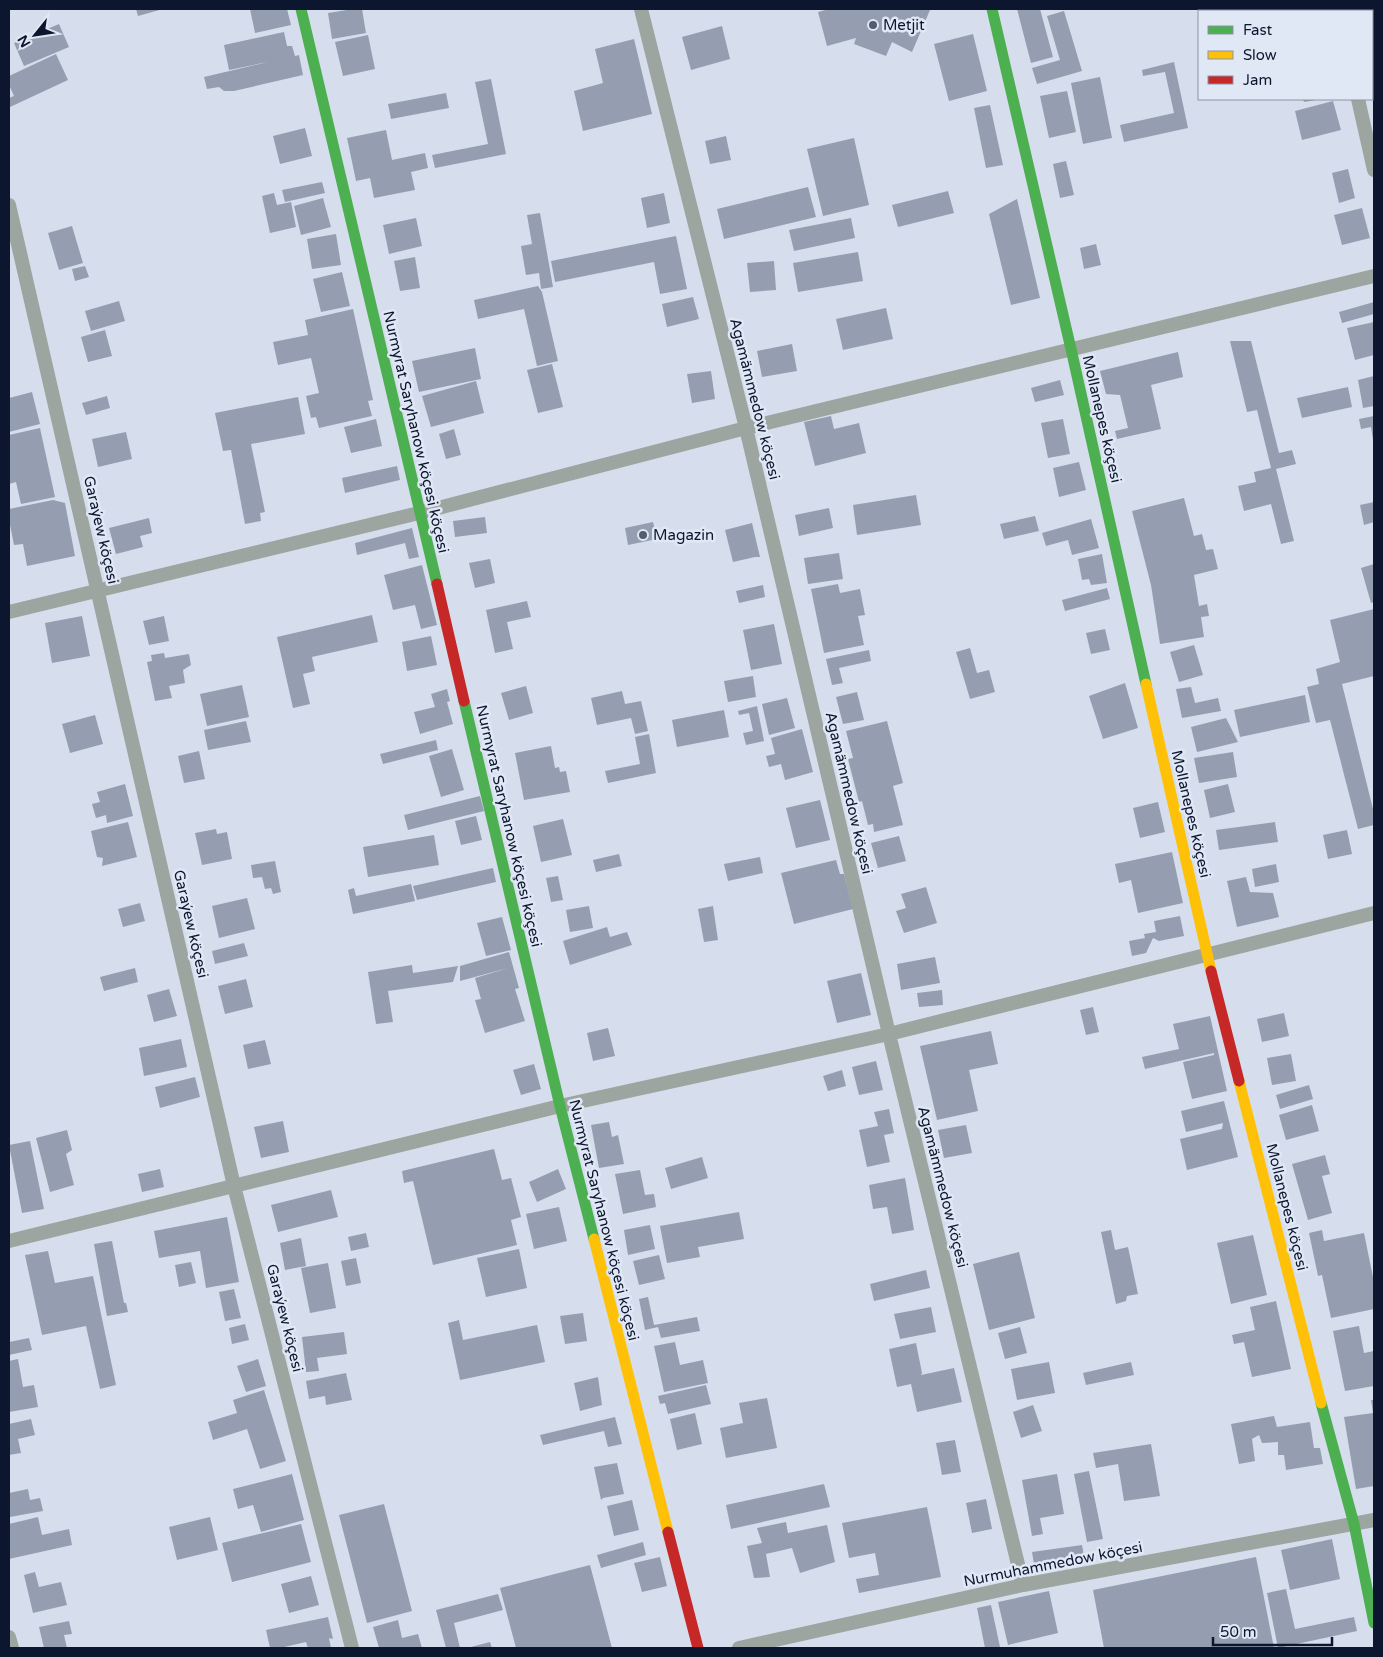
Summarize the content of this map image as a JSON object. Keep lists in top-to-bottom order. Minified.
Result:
{"streets":{"street":["Agamämmedow köçesi","Mollanepes köçesi","Nurmyrat Saryhanow köçesi köçesi","Garaýew köçesi","Nurmuhammedow köçesi"]},"crossings":[["Agamämmedow köçesi","Nurmuhammedow köçesi"],["Mollanepes köçesi","Nurmuhammedow köçesi"]],"places":["Metjit","Magazin"],"legend":["Fast","Slow","Jam"],"scale_bar":"50 m","north":"bottom left"}
